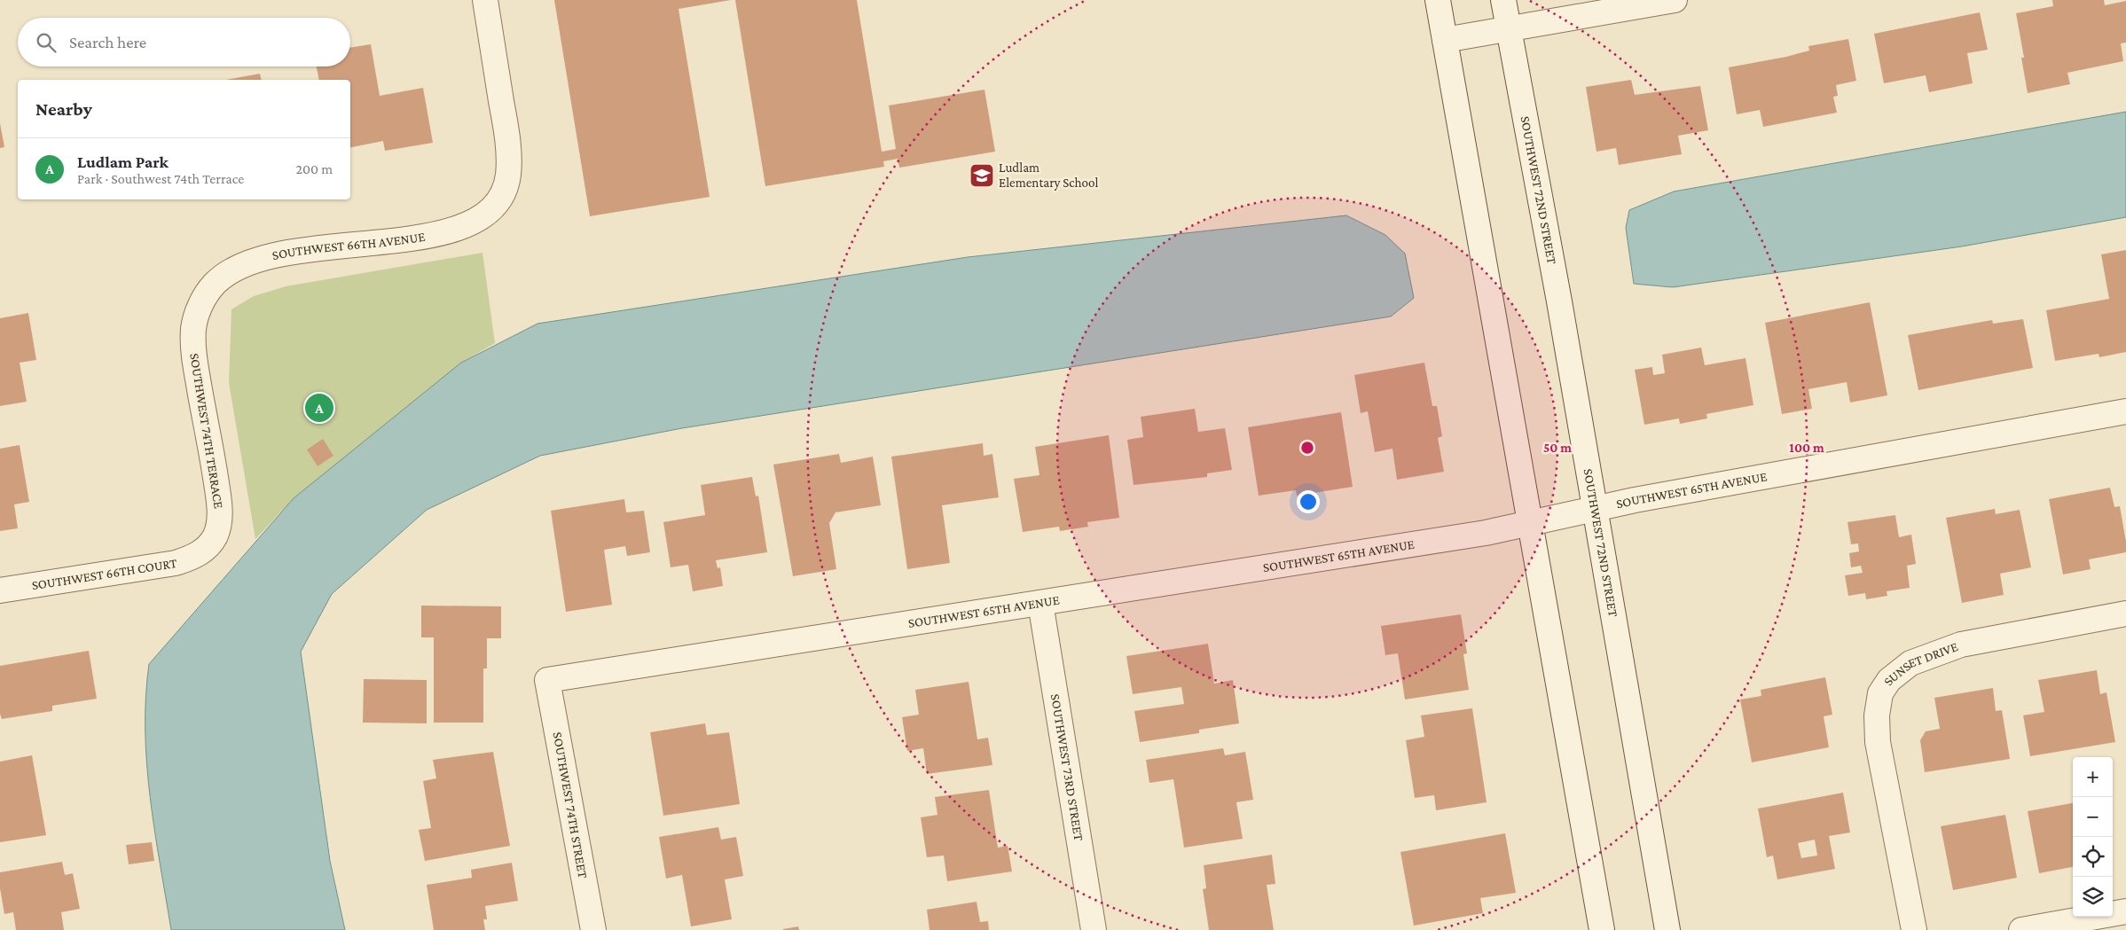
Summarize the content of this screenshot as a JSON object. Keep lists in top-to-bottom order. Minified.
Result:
{"streets":{"street":["SOUTHWEST 72ND STREET","SOUTHWEST 66TH AVENUE","SOUTHWEST 74TH TERRACE","SOUTHWEST 65TH AVENUE","SOUTHWEST 66TH COURT","SUNSET DRIVE","SOUTHWEST 73RD STREET","SOUTHWEST 74TH STREET"]},"crossings":[["SOUTHWEST 72ND STREET","SOUTHWEST 65TH AVENUE"],["SOUTHWEST 66TH AVENUE","SOUTHWEST 74TH TERRACE"],["SOUTHWEST 74TH TERRACE","SOUTHWEST 66TH COURT"],["SOUTHWEST 65TH AVENUE","SOUTHWEST 73RD STREET"],["SOUTHWEST 65TH AVENUE","SOUTHWEST 74TH STREET"]],"places":{"school or university":["Ludlam Elementary School"]},"page":{"search":"Search here","heading":"Nearby","list":[{"mark":"A","name":"Ludlam Park","note":"Park · Southwest 74th Terrace","value":"200 m"}],"pins":"A","map_buttons":["+","−"]},"rings":["50 m","100 m"]}
